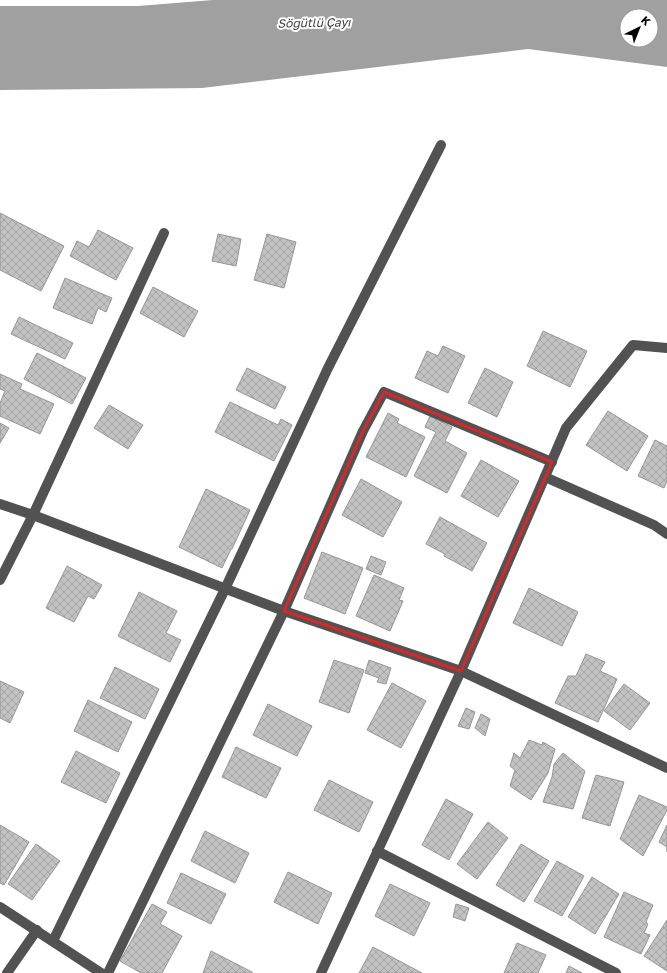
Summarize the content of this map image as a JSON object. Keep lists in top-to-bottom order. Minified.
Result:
{"water":["Söğütlü Çayı"],"north":"top right"}
